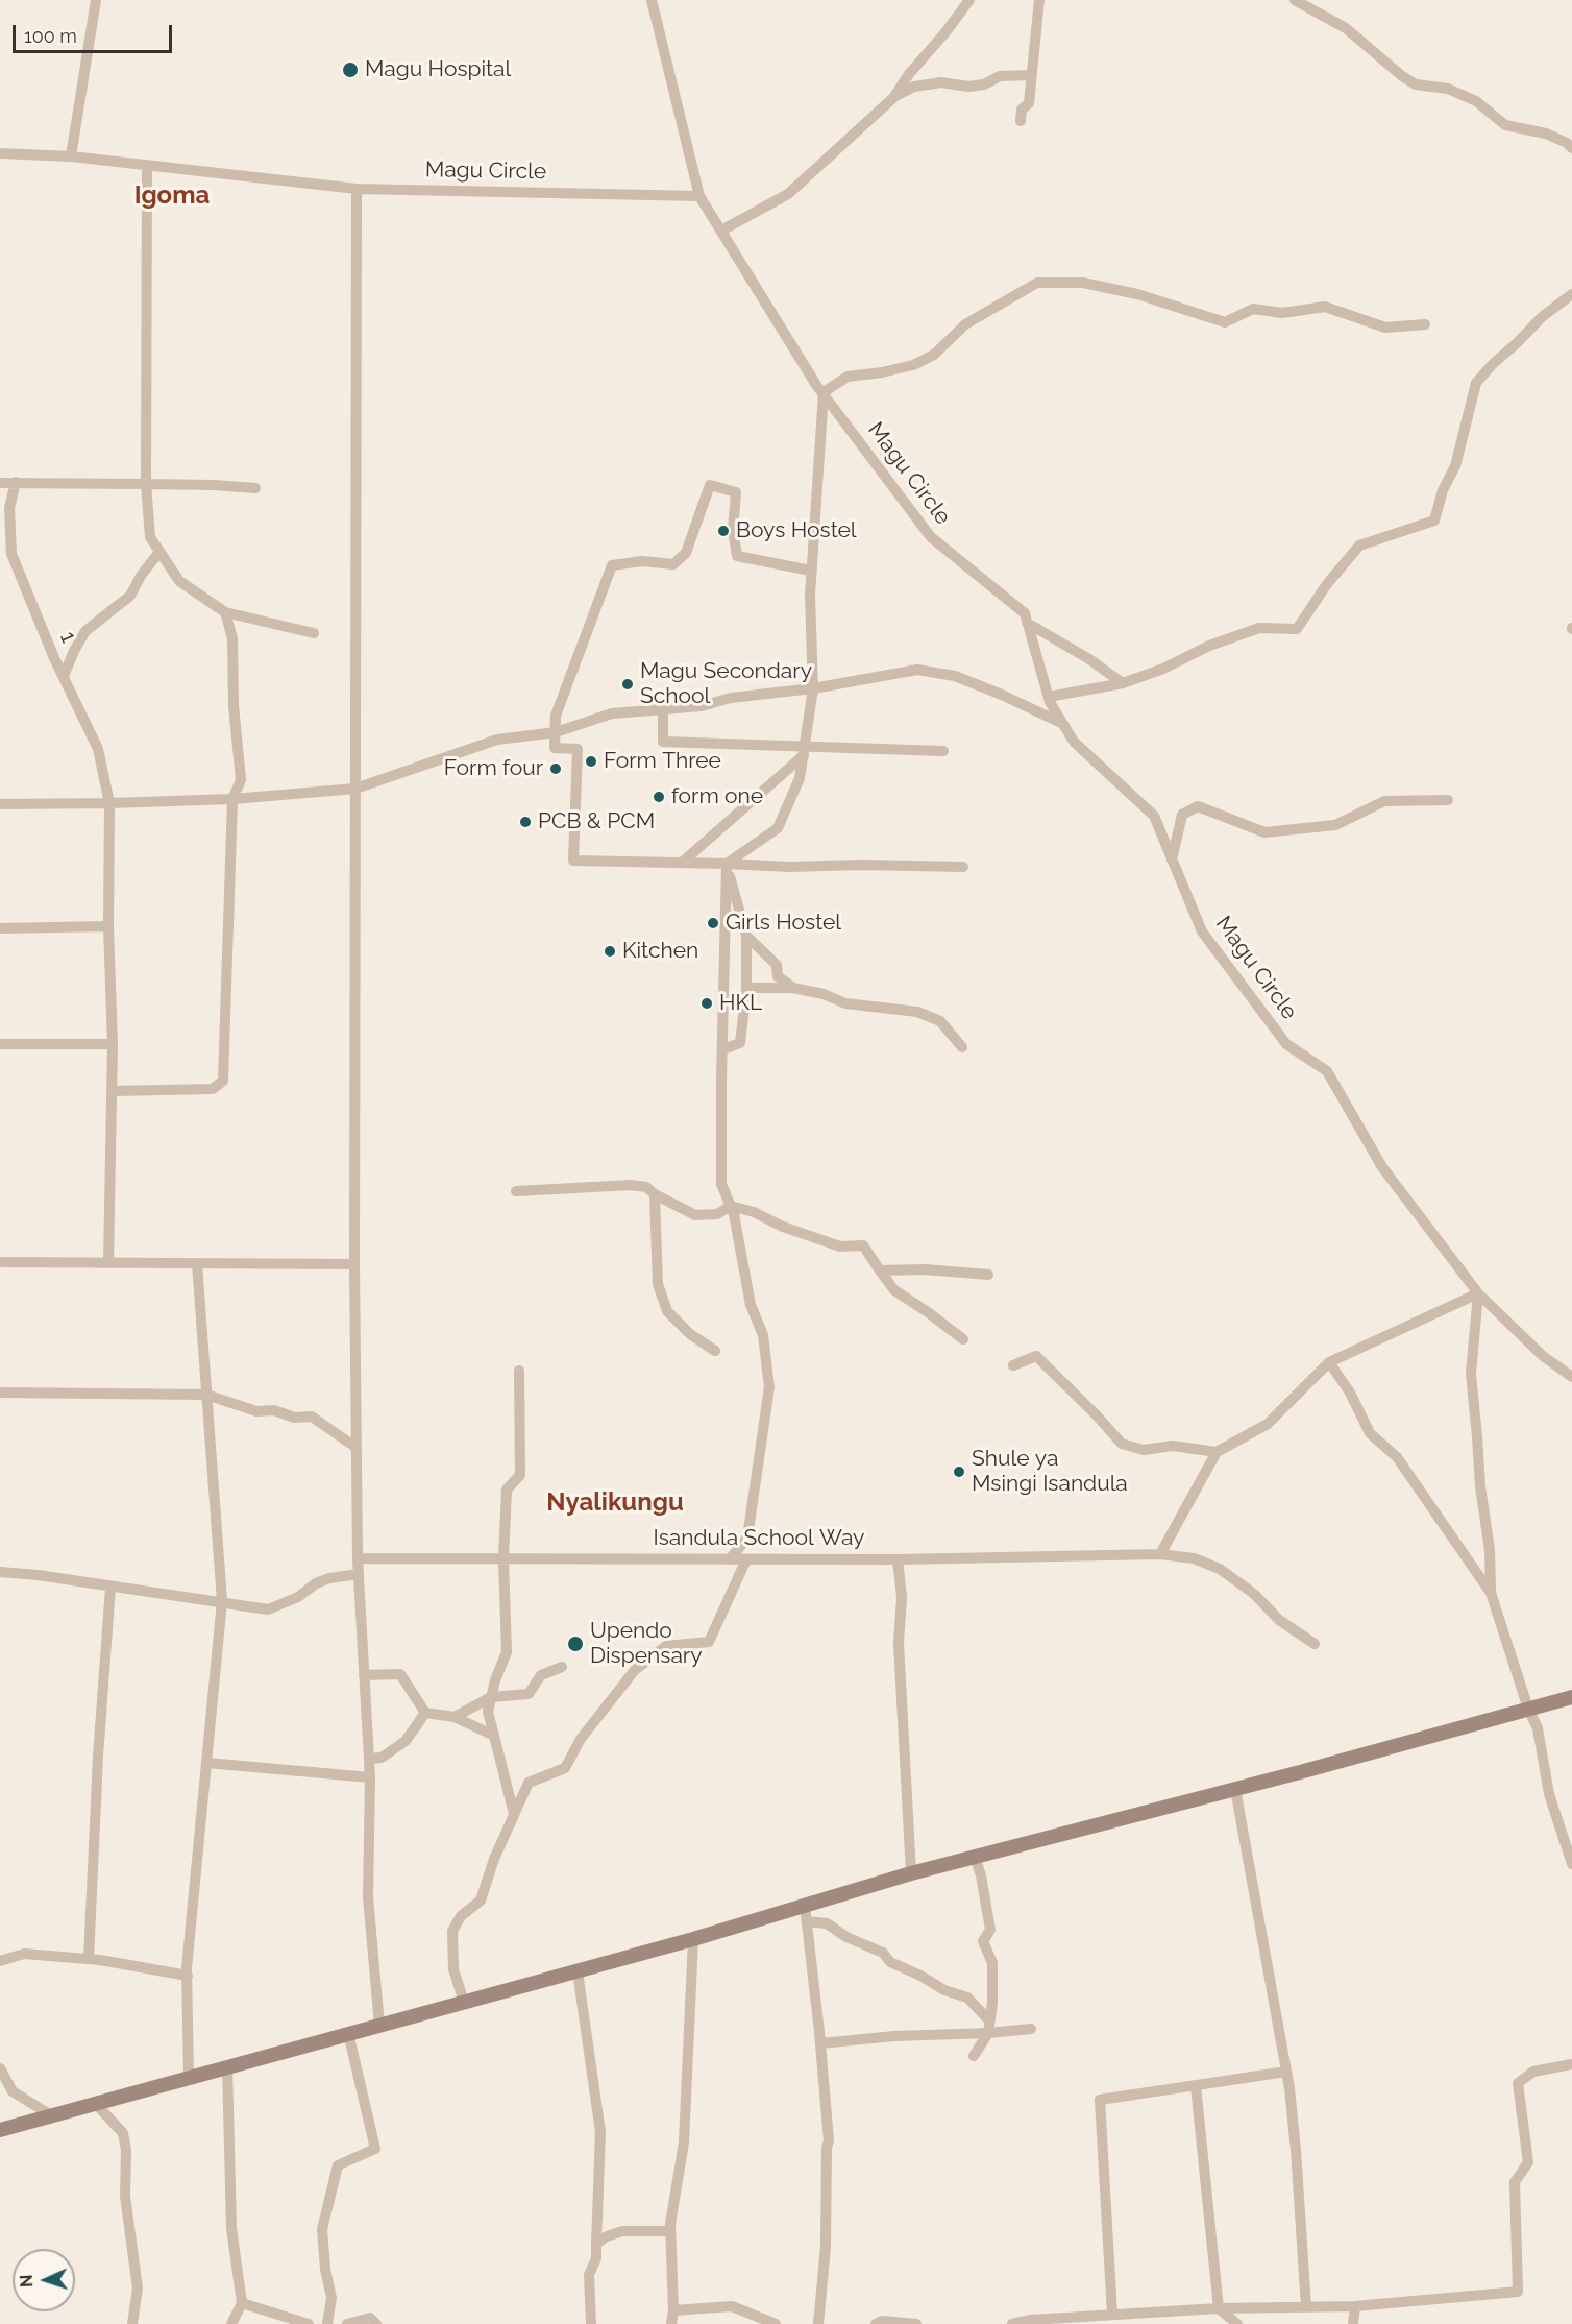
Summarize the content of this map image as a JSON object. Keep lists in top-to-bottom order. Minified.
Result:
{"streets":{"street":["Magu Circle","1","Isandula School Way"]},"districts":["Igoma","Nyalikungu"],"places":["Magu Hospital","Boys Hostel","Magu Secondary School","Form Three","Form four","form one","PCB & PCM","Girls Hostel","Kitchen","HKL","Shule ya Msingi Isandula","Upendo Dispensary"],"scale_bar":"100 m","north":"left"}
